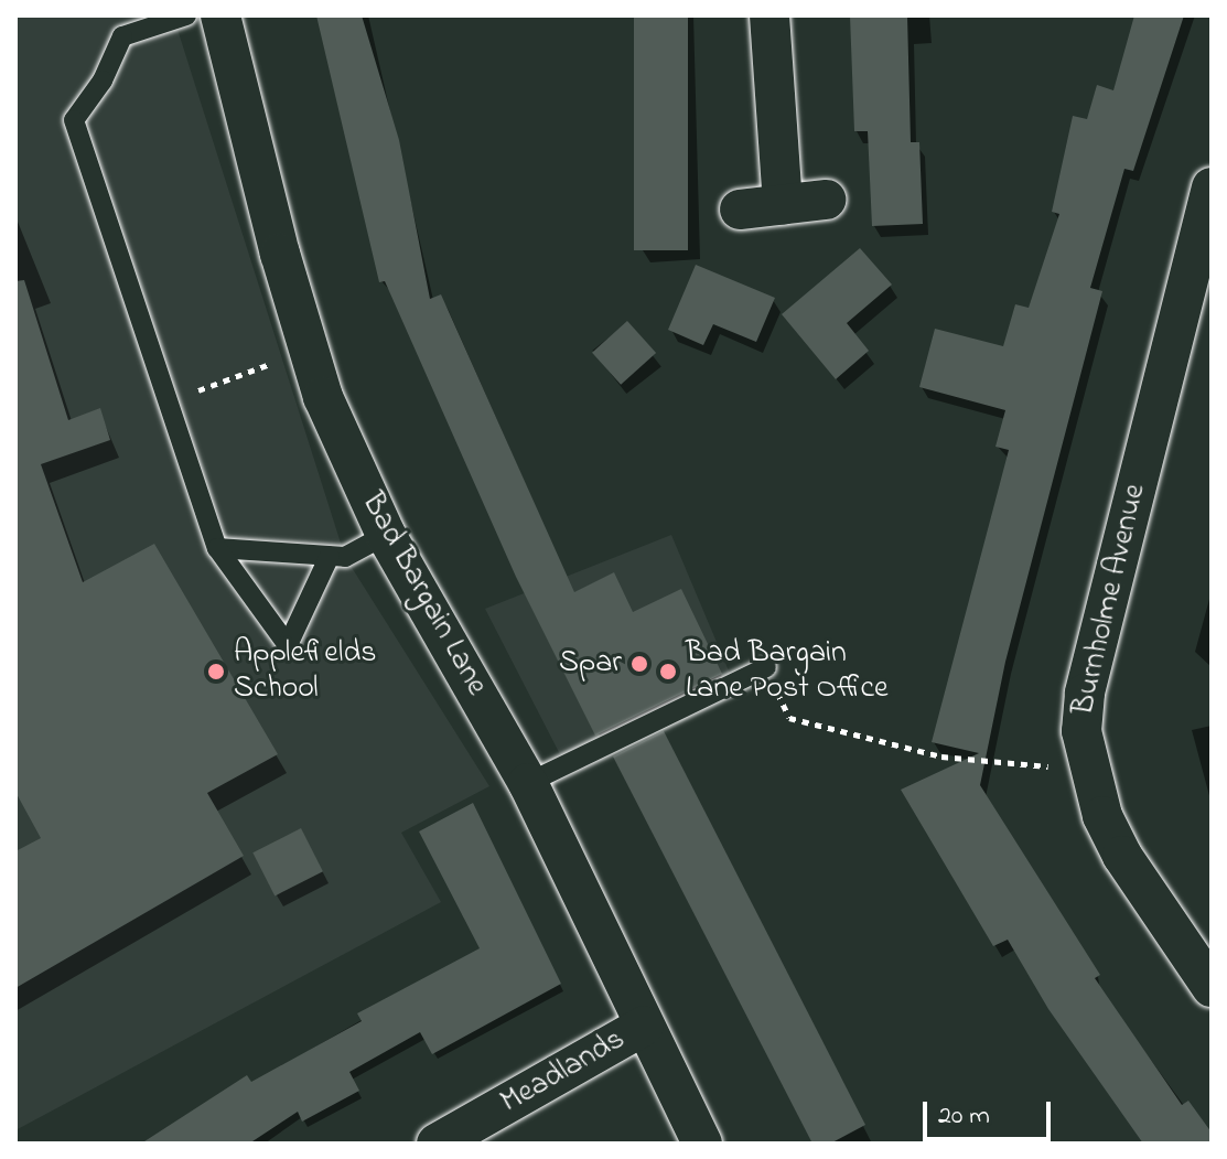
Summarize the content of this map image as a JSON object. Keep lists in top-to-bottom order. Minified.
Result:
{"streets":{"street":["Bad Bargain Lane","Burnholme Avenue","Meadlands"]},"crossings":[["Bad Bargain Lane","Meadlands"]],"places":["Spar","Applefields School","Bad Bargain Lane Post Office"],"scale_bar":"20 m"}
